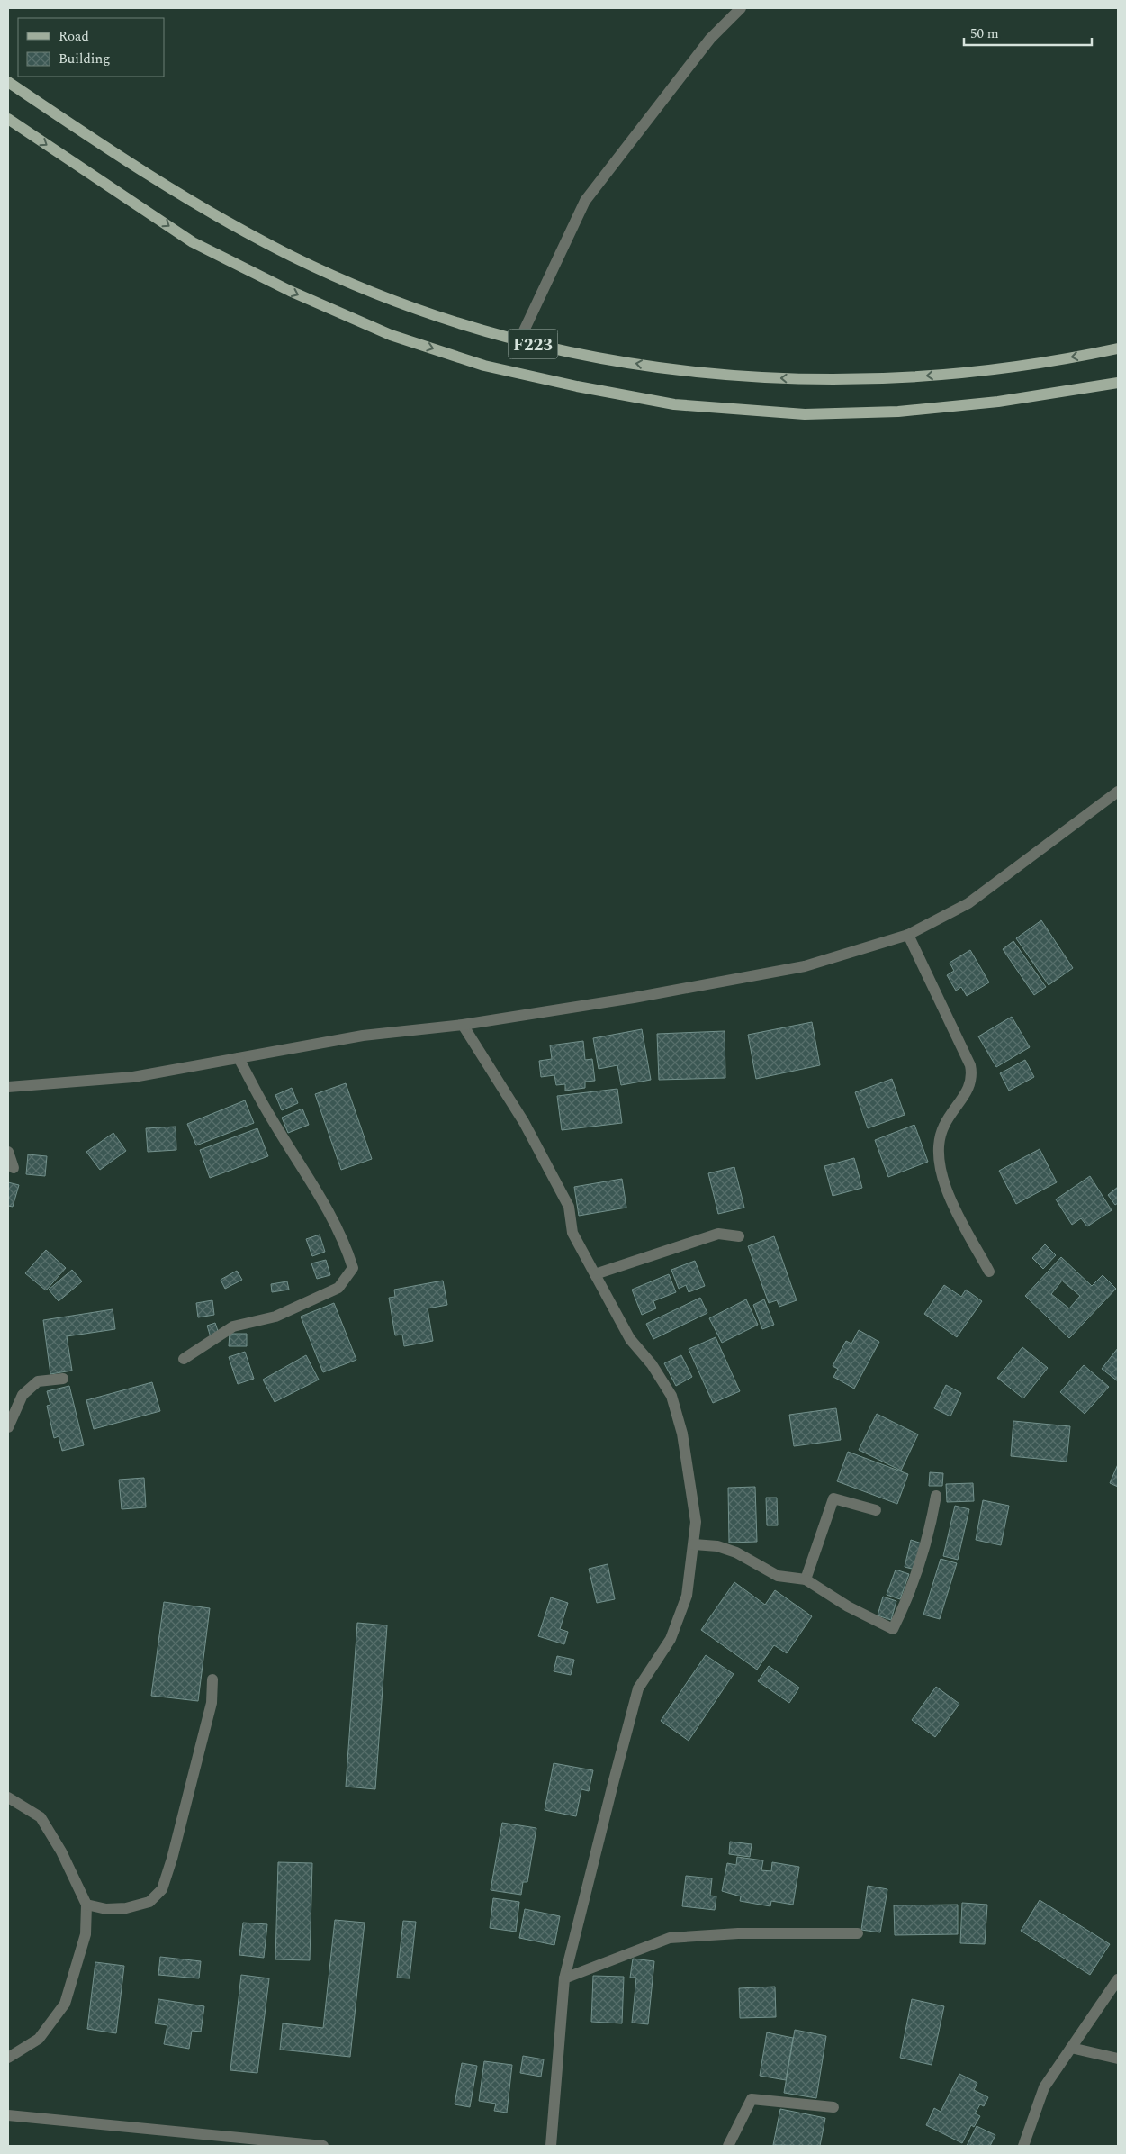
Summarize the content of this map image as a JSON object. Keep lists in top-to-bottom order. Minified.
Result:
{"streets":{"main road":["F223"]},"legend":["Road","Building"],"scale_bar":"50 m"}
